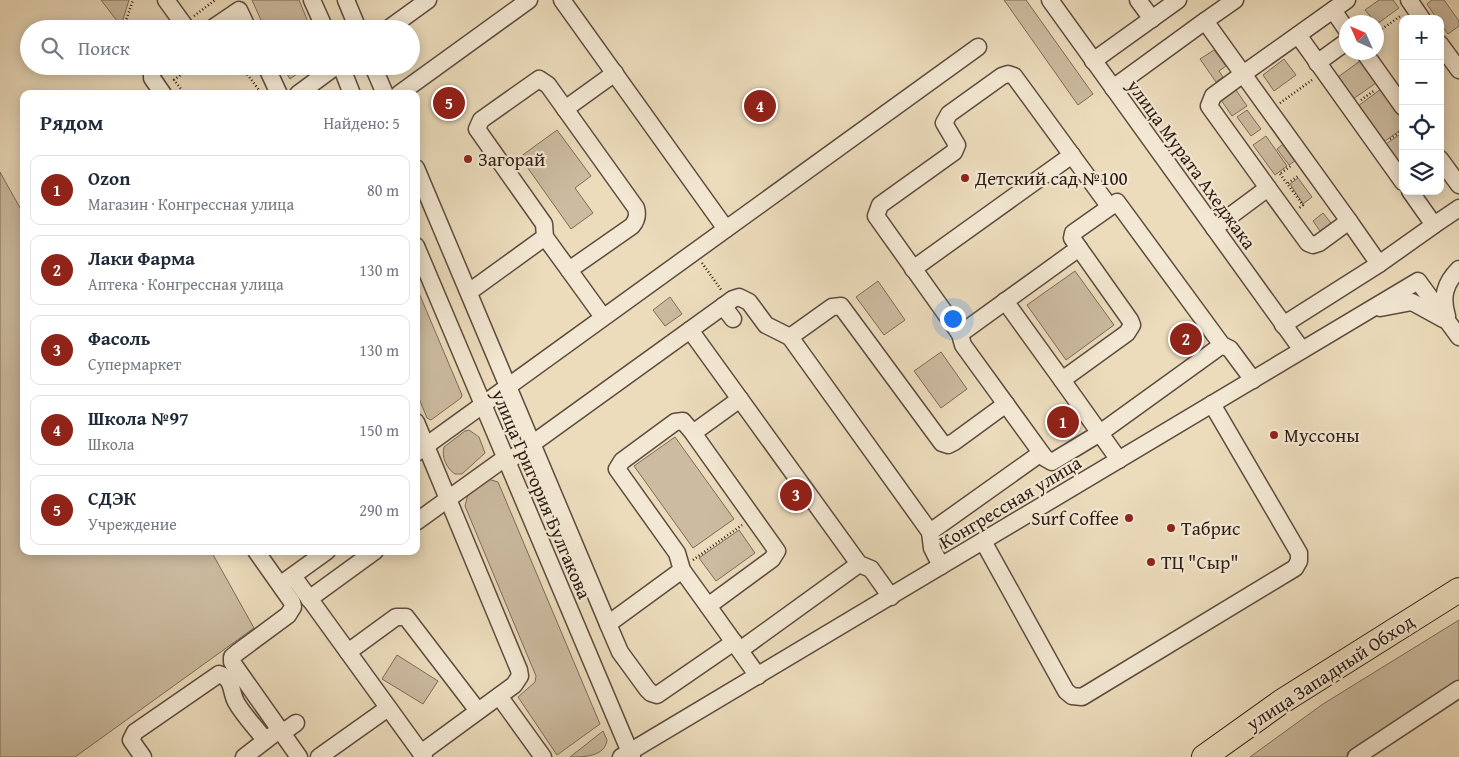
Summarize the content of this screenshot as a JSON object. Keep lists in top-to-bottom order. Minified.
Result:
{"streets":{"highway":["улица Западный Обход"],"street":["улица Мурата Ахеджака","улица Григория Булгакова","Конгрессная улица"]},"crossings":[["улица Мурата Ахеджака","Конгрессная улица"],["улица Григория Булгакова","Конгрессная улица"]],"places":["Загорай","Детский сад №100","Муссоны","Surf Coffee","Табрис","ТЦ \"Сыр\""],"north":"top left","page":{"map_buttons":["+","−"],"search":"Поиск","pins":["5","4","2","1","3"],"heading":["Рядом","Найдено: 5"],"list":[{"mark":"1","name":"Ozon","note":"Магазин · Конгрессная улица","value":"80 m"},{"mark":"2","name":"Лаки Фарма","note":"Аптека · Конгрессная улица","value":"130 m"},{"mark":"3","name":"Фасоль","note":"Супермаркет","value":"130 m"},{"mark":"4","name":"Школа №97","note":"Школа","value":"150 m"},{"mark":"5","name":"СДЭК","note":"Учреждение","value":"290 m"}]}}
